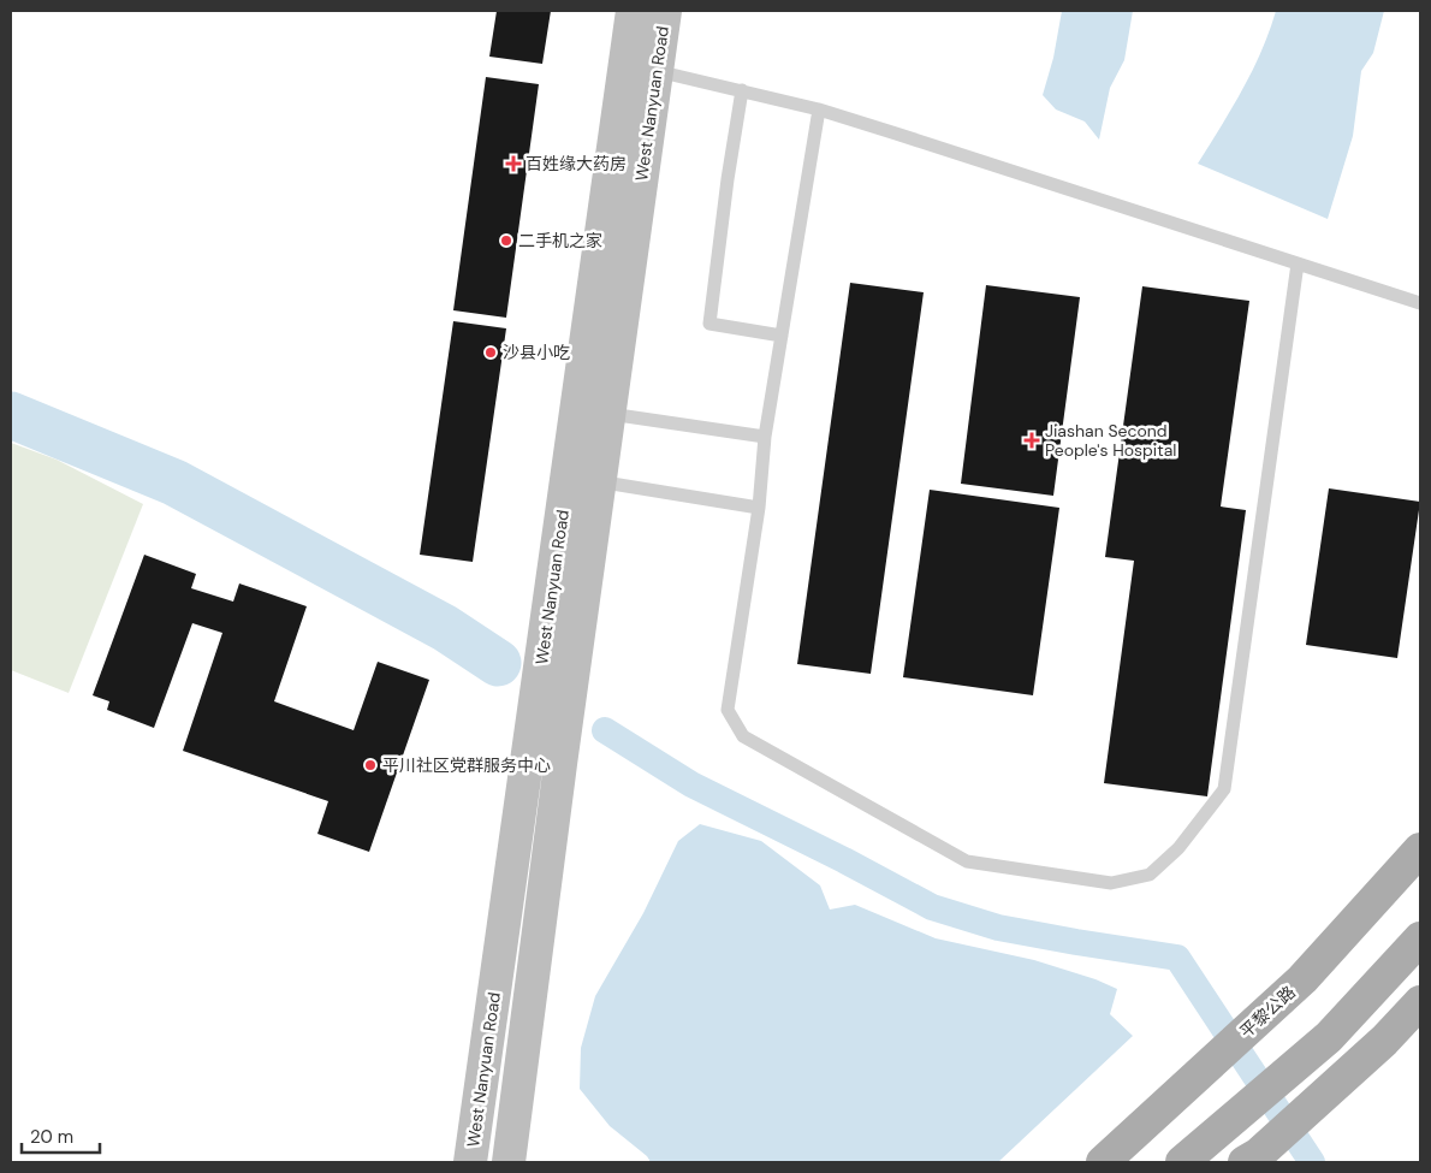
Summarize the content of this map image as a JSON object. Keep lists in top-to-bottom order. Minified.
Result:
{"streets":{"main road":["West Nanyuan Road","平黎公路"]},"places":{"health":["百姓缘大药房","Jiashan Second People's Hospital"],"other":["二手机之家","沙县小吃","平川社区党群服务中心"]},"scale_bar":"20 m"}
